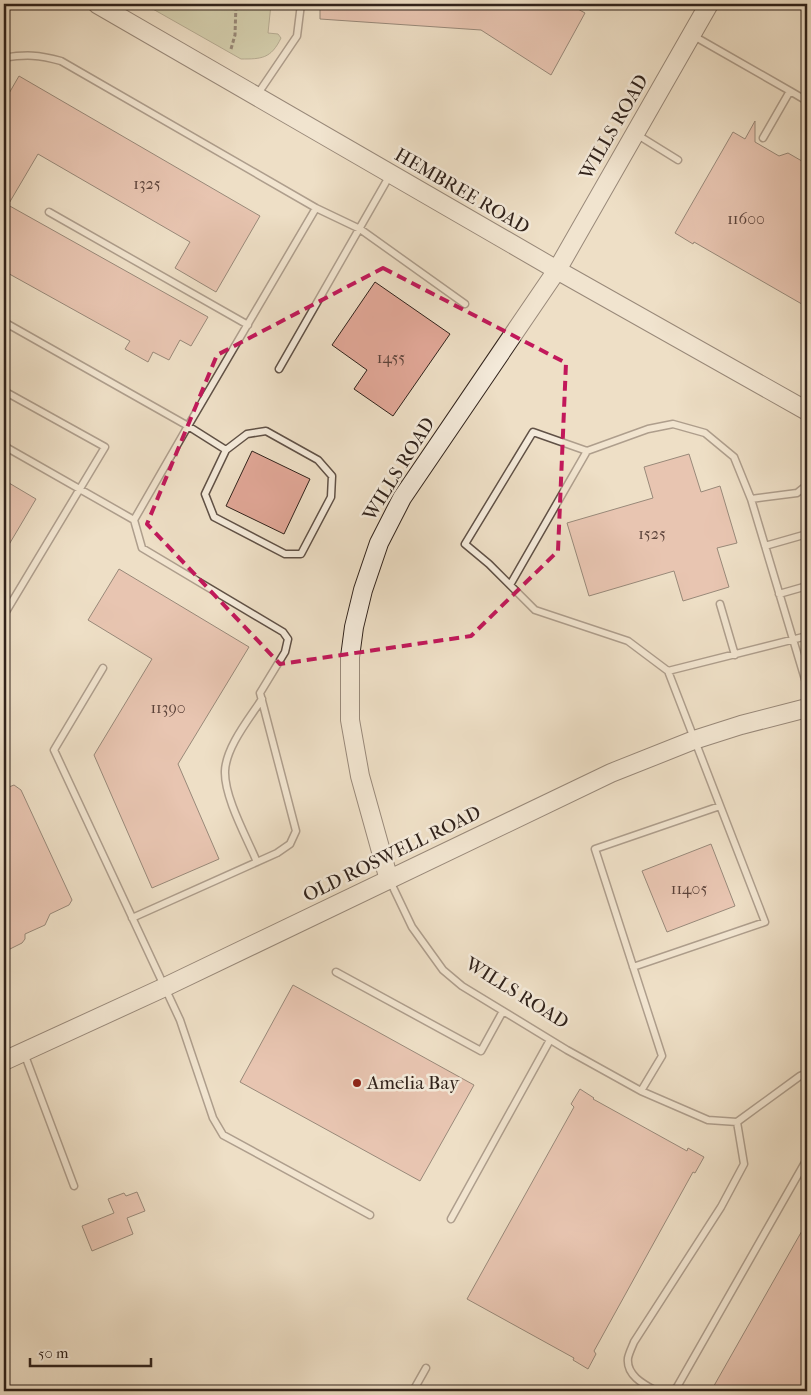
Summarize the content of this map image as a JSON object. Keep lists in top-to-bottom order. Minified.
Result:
{"streets":{"street":["WILLS ROAD","HEMBREE ROAD","OLD ROSWELL ROAD"]},"crossings":[["WILLS ROAD","HEMBREE ROAD"],["WILLS ROAD","OLD ROSWELL ROAD"]],"places":["Amelia Bay"],"house_numbers":["1325","11600","1455","1525","11390","11405"],"scale_bar":"50 m"}
